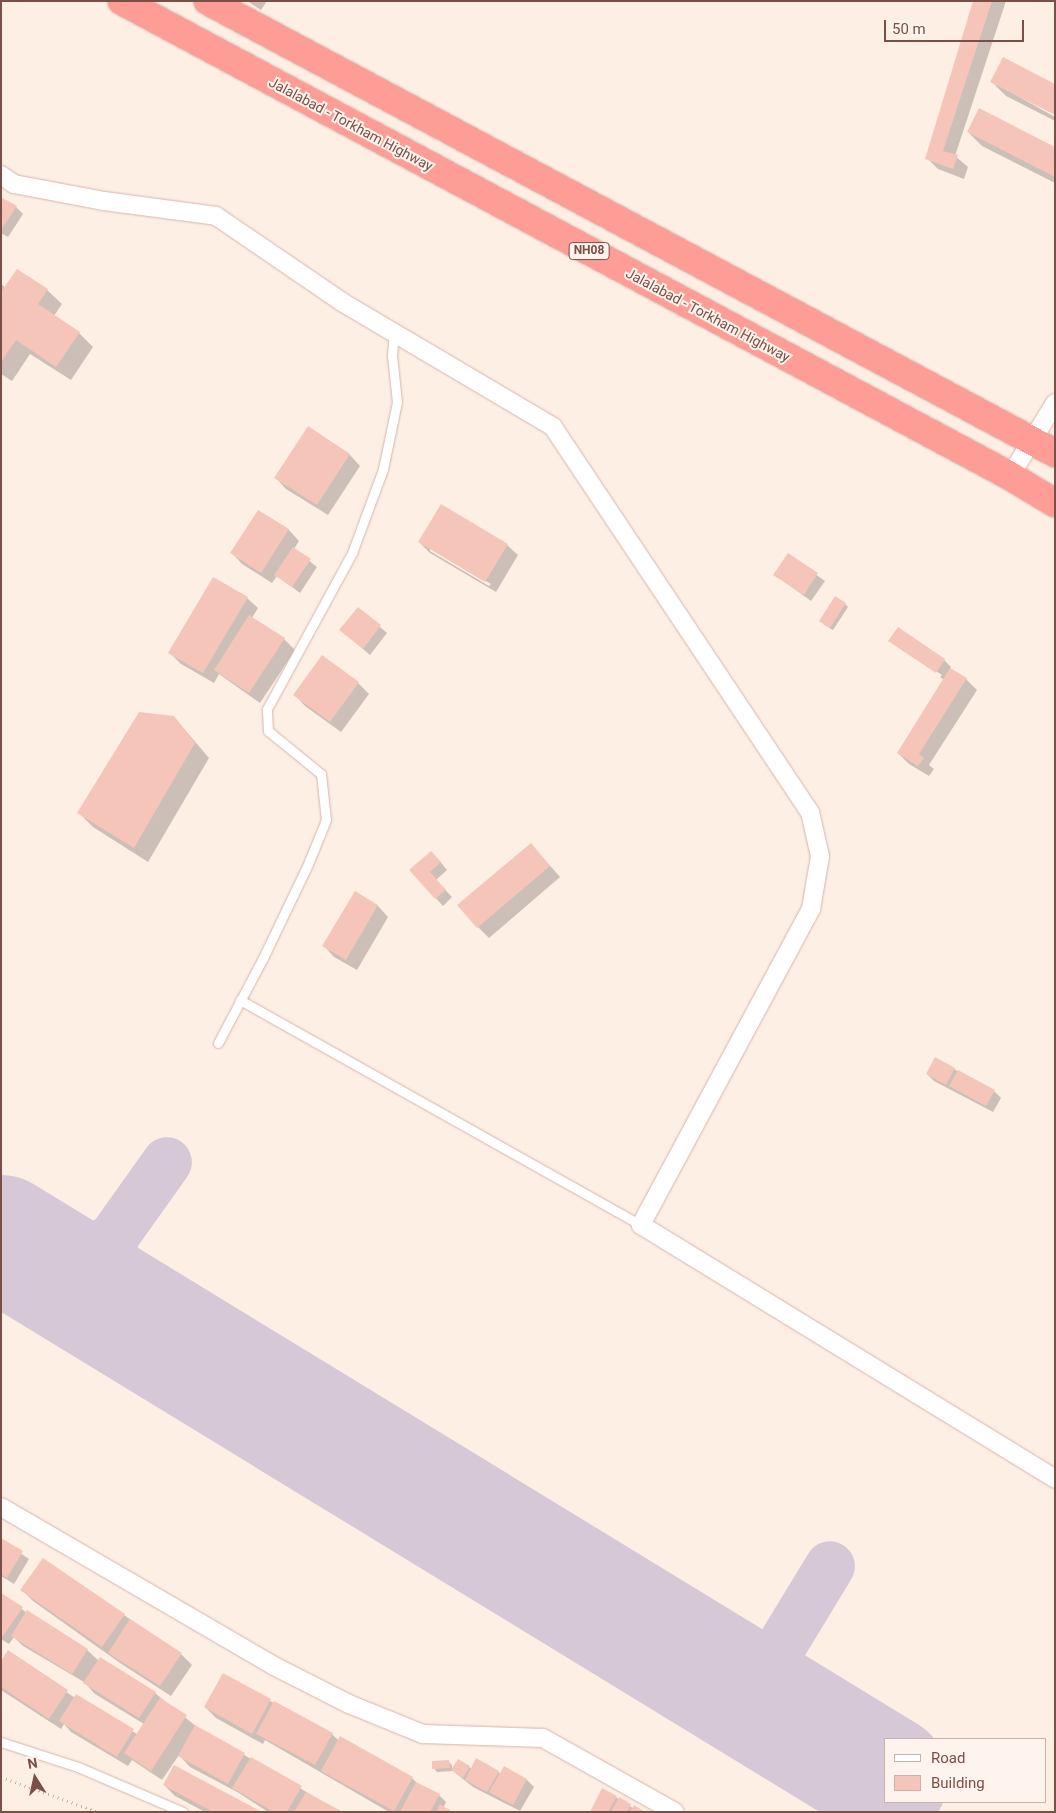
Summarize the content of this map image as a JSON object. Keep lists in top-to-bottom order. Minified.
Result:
{"streets":{"highway":["Jalalabad - Torkham Highway","NH08"]},"legend":["Road","Building"],"scale_bar":"50 m","north":"top"}
